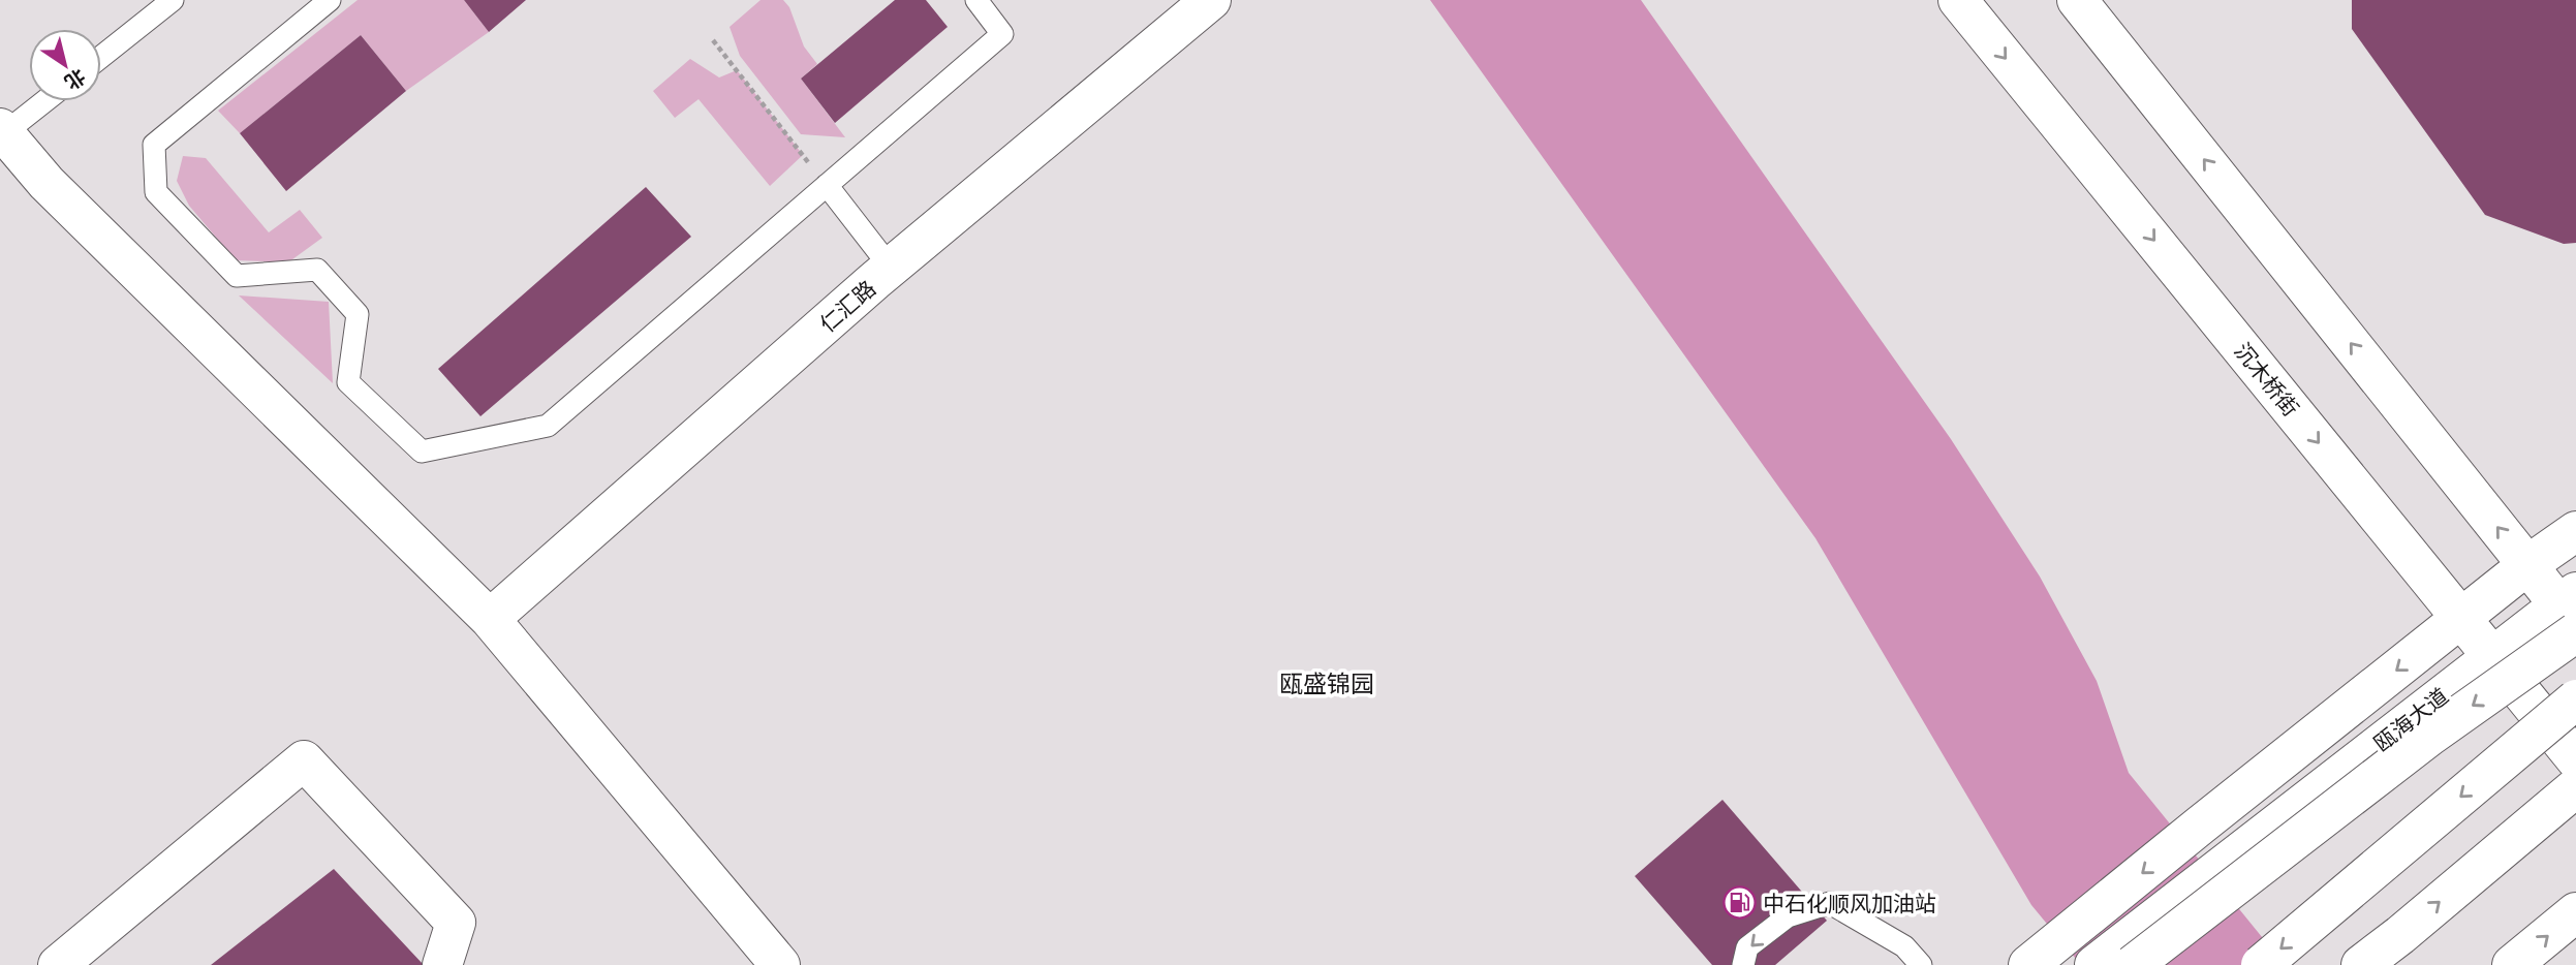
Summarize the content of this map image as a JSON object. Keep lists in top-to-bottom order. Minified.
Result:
{"streets":{"main road":["仁汇路","沉木桥街","瓯海大道"]},"crossings":[["沉木桥街","瓯海大道"]],"districts":["瓯盛锦园"],"places":{"fuel station":["中石化顺风加油站"]},"north":"bottom right"}
